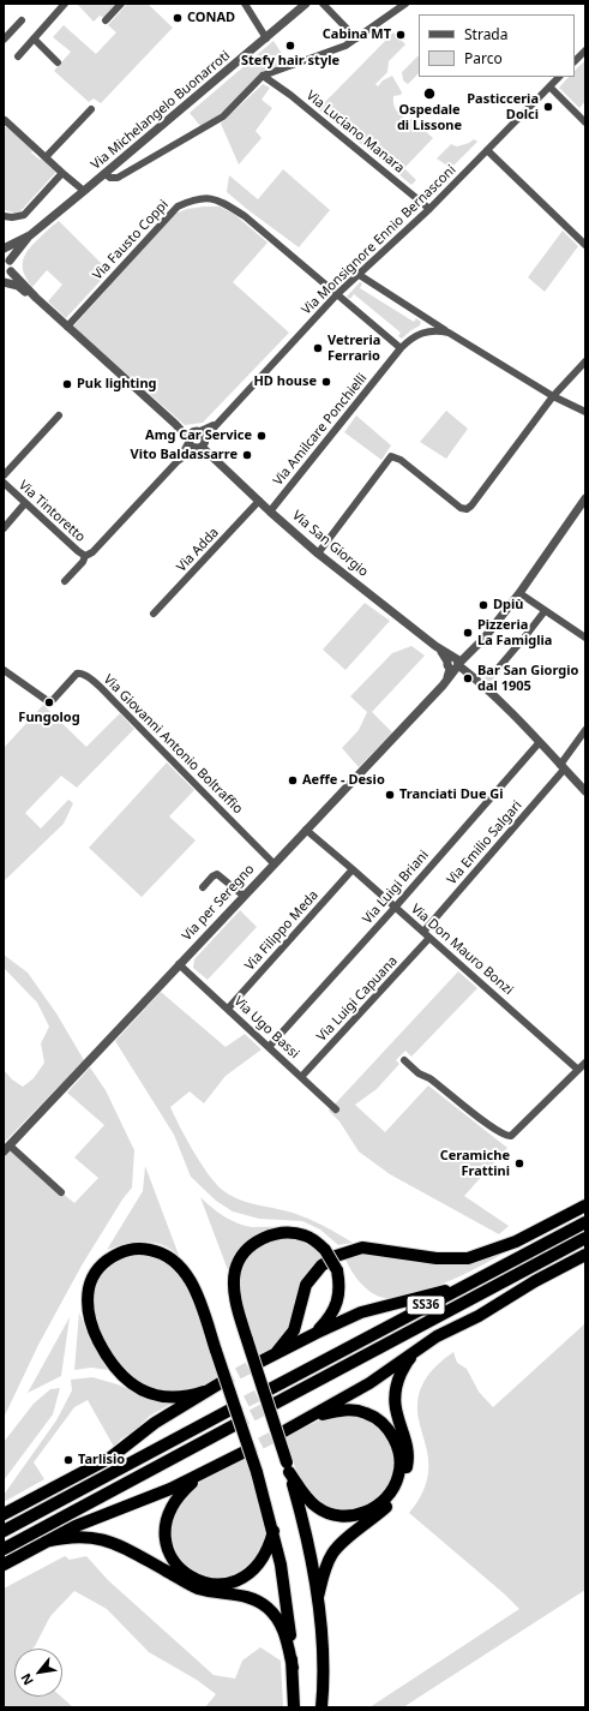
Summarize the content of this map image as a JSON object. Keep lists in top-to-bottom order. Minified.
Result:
{"streets":{"highway":["SS36"],"street":["Via Michelangelo Buonarroti","Via Luciano Manara","Via Fausto Coppi","Via Monsignore Ennio Bernasconi","Via Amilcare Ponchielli","Via Tintoretto","Via San Giorgio","Via Adda","Via Giovanni Antonio Boltraffio","Via Emilio Salgari","Via Luigi Briani","Via per Seregno","Via Filippo Meda","Via Don Mauro Bonzi","Via Luigi Capuana","Via Ugo Bassi"]},"crossings":[["Via Luciano Manara","Via Monsignore Ennio Bernasconi"],["Via Fausto Coppi","Via Monsignore Ennio Bernasconi"],["Via Fausto Coppi","Via Amilcare Ponchielli"],["Via Fausto Coppi","Via San Giorgio"],["Via Monsignore Ennio Bernasconi","Via Tintoretto"],["Via Monsignore Ennio Bernasconi","Via San Giorgio"],["Via Amilcare Ponchielli","Via San Giorgio"],["Via San Giorgio","Via Adda"],["Via San Giorgio","Via Emilio Salgari"],["Via San Giorgio","Via Luigi Briani"],["Via San Giorgio","Via per Seregno"],["Via Giovanni Antonio Boltraffio","Via per Seregno"],["Via Emilio Salgari","Via Don Mauro Bonzi"],["Via Luigi Briani","Via Don Mauro Bonzi"],["Via Luigi Briani","Via Ugo Bassi"],["Via per Seregno","Via Don Mauro Bonzi"],["Via per Seregno","Via Ugo Bassi"],["Via Filippo Meda","Via Don Mauro Bonzi"],["Via Filippo Meda","Via Ugo Bassi"],["Via Don Mauro Bonzi","Via Luigi Capuana"],["Via Luigi Capuana","Via Ugo Bassi"]],"places":["CONAD","Cabina MT","Stefy hair style","Ospedale di Lissone","Pasticceria Dolci","Vetreria Ferrario","HD house","Puk lighting","Amg Car Service","Vito Baldassarre","Dpiù","Pizzeria La Famiglia","Bar San Giorgio dal 1905","Fungolog","Aeffe - Desio","Tranciati Due Gi","Ceramiche Frattini","Tarlisio"],"legend":["Strada","Parco"],"north":"bottom left"}
